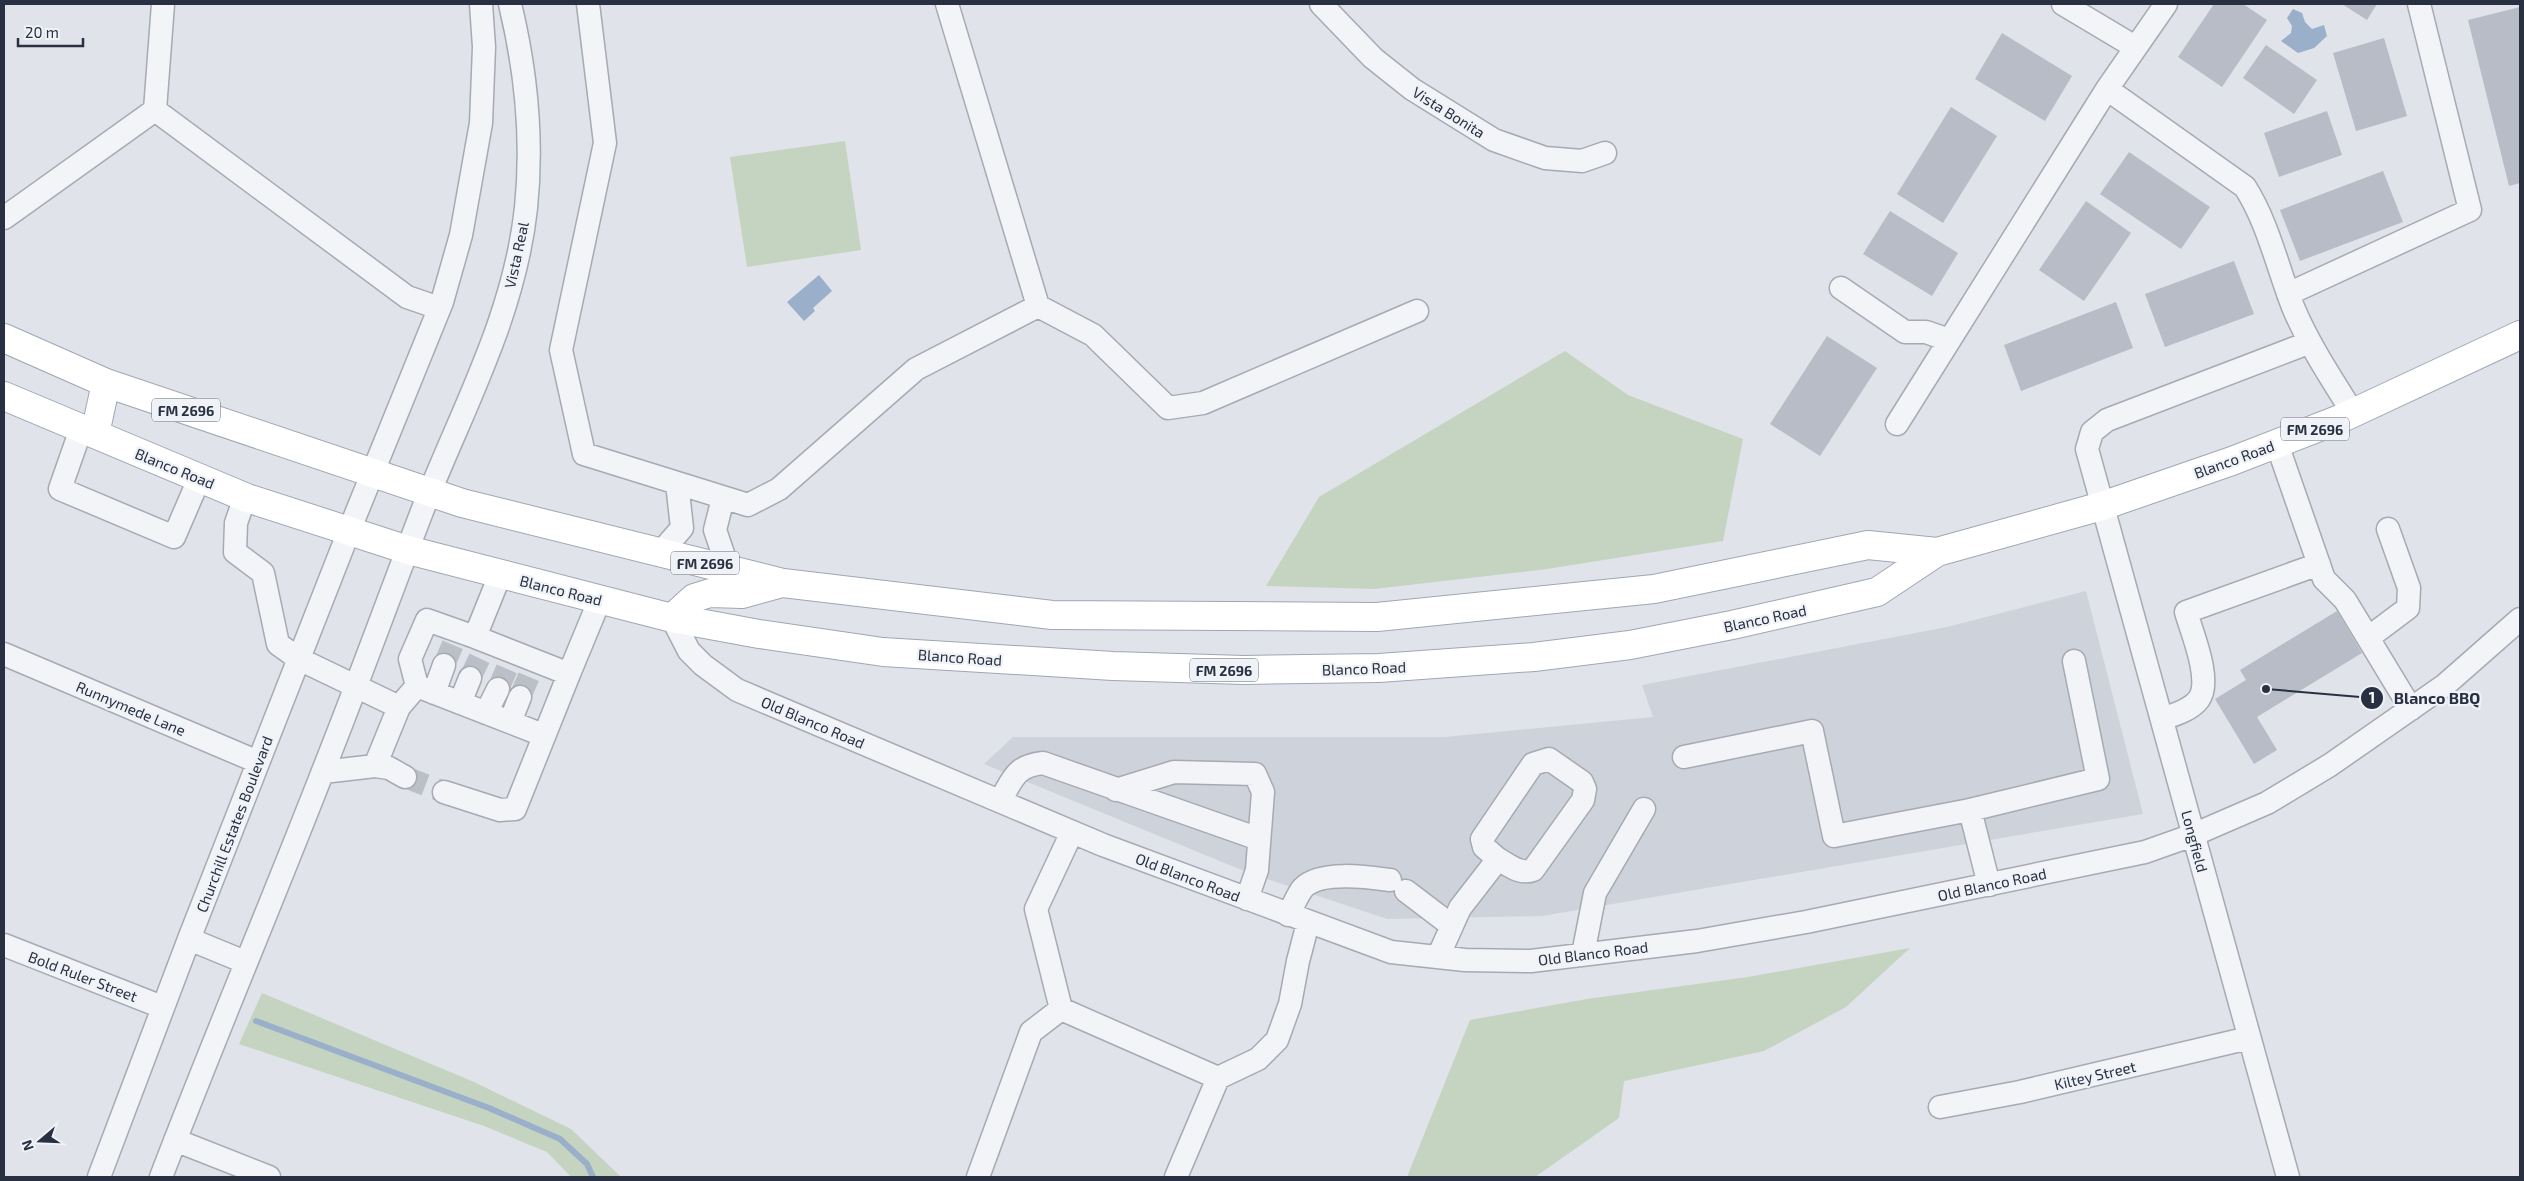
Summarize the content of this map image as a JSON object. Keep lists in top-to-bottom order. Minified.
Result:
{"streets":{"main road":["FM 2696","Blanco Road"],"street":["Vista Bonita","Vista Real","Runnymede Lane","Old Blanco Road","Churchill Estates Boulevard","Longfield","Bold Ruler Street","Kiltey Street"]},"crossings":[["Vista Real","Blanco Road"],["Blanco Road","Old Blanco Road"],["Blanco Road","Churchill Estates Boulevard"],["Blanco Road","Longfield"],["Runnymede Lane","Churchill Estates Boulevard"],["Old Blanco Road","Longfield"],["Churchill Estates Boulevard","Bold Ruler Street"],["Longfield","Kiltey Street"]],"places":["Blanco BBQ"],"scale_bar":"20 m","north":"left"}
